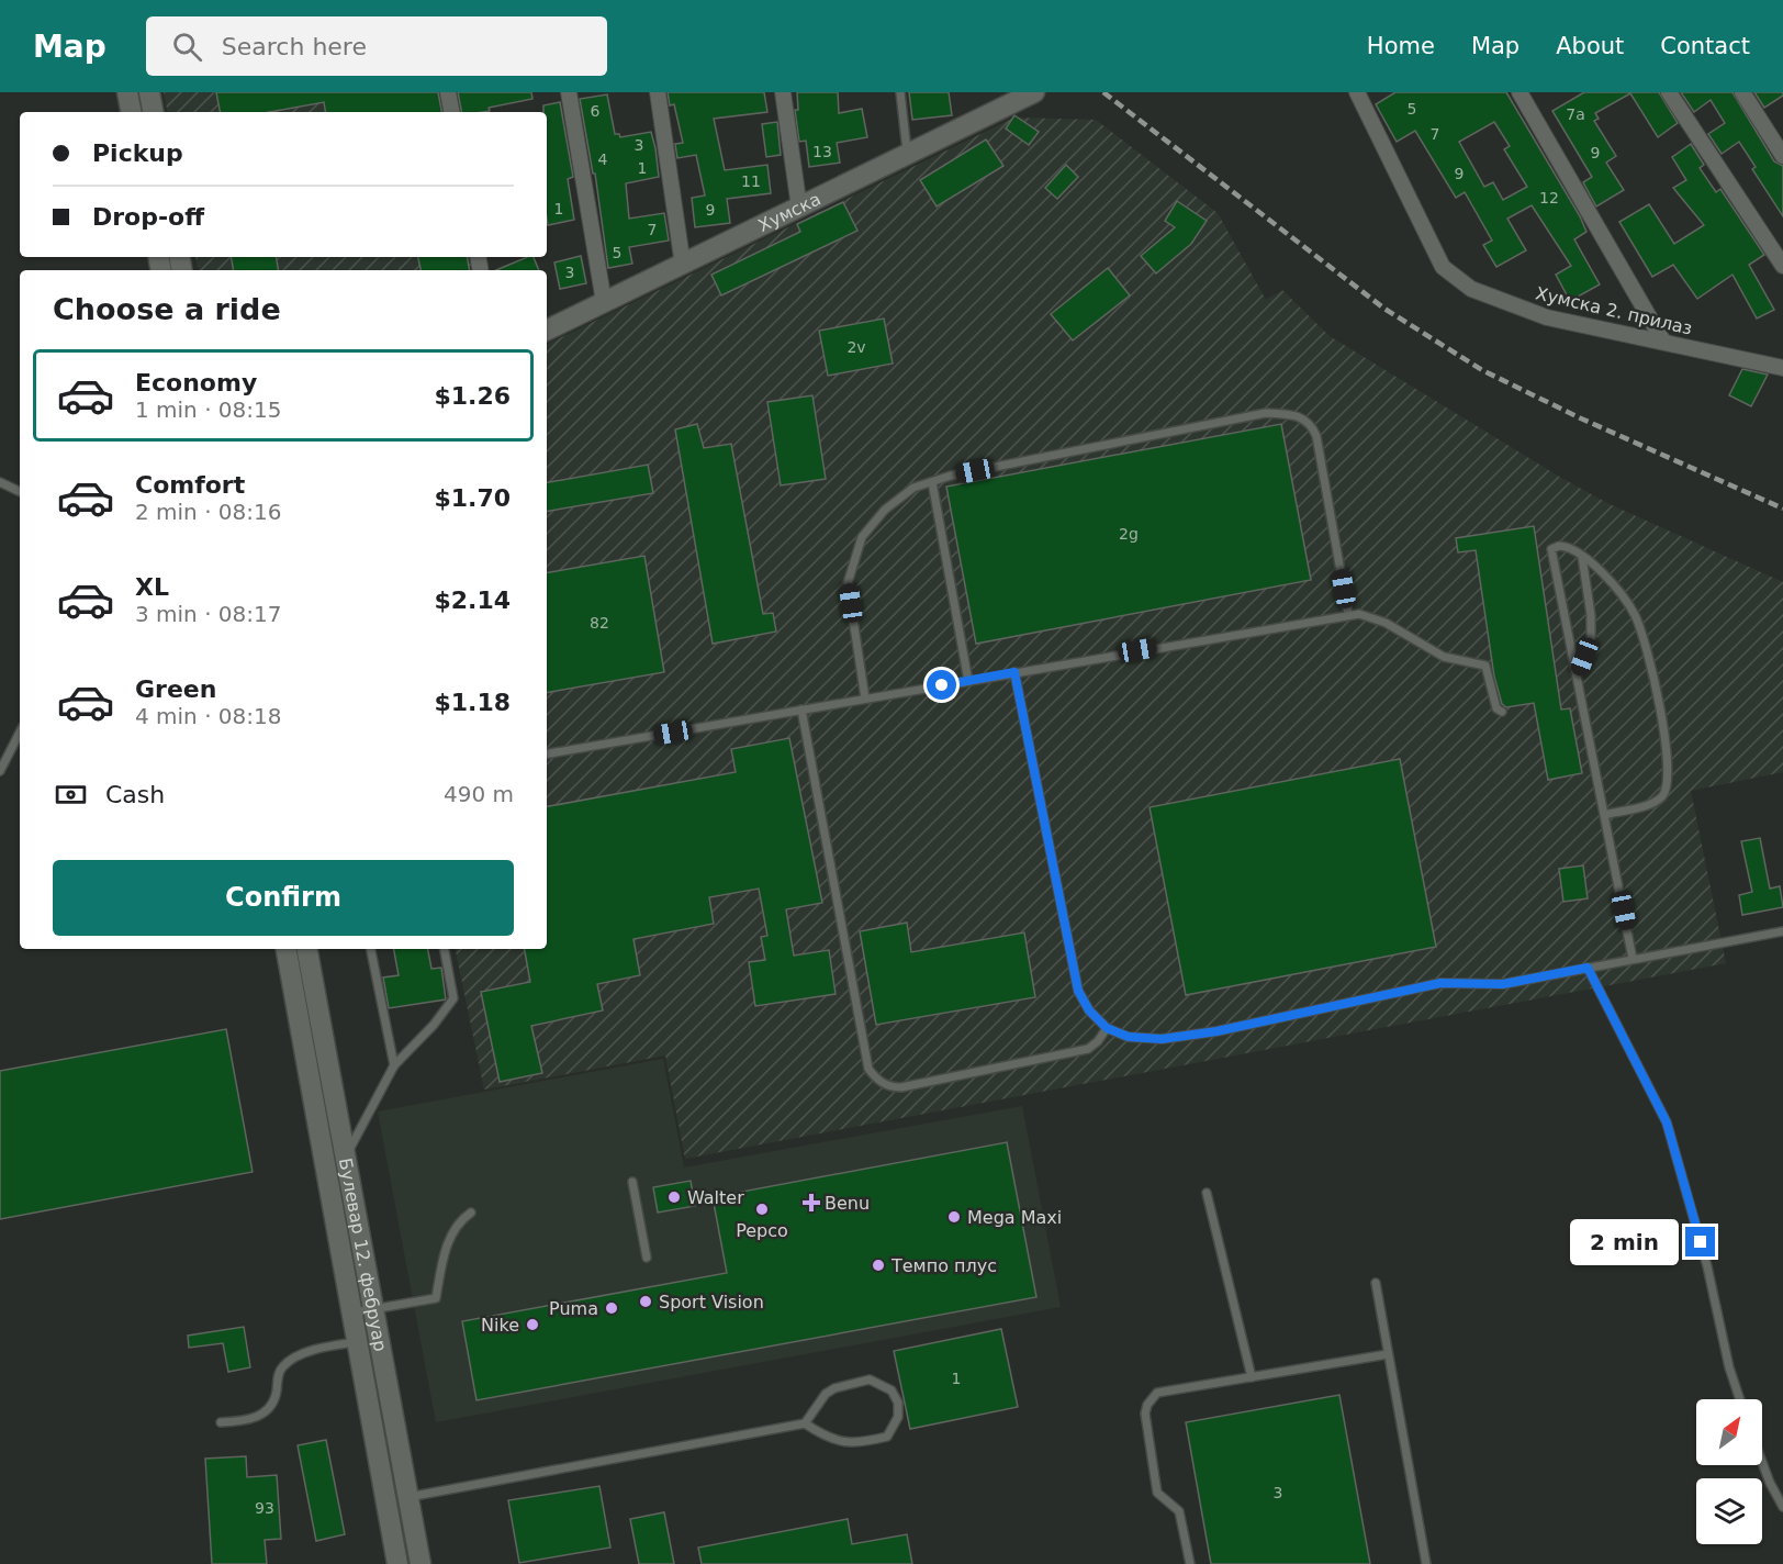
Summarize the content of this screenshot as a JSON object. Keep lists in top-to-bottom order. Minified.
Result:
{"streets":{"main road":["Хумска","Булевар 12. фебруар"],"street":["Хумска 2. прилаз"]},"places":{"other":["Walter","Pepco","Mega Maxi","Темпо плус","Sport Vision","Puma","Nike"],"health":["Benu"]},"house_numbers":["5","6","7a","7","3","13","9","4","1","9","11","12","1","9","7","5","3","2v","2g","82","1","3","93"],"north":"top right","page":{"header":"Map","search":"Search here","nav":["Home","Map","About","Contact"],"banner":["Pickup","Drop-off"],"heading":"Choose a ride","list":[{"name":"Economy","note":"1 min · 08:15","value":"$1.26"},{"name":"Comfort","note":"2 min · 08:16","value":"$1.70"},{"name":"XL","note":"3 min · 08:17","value":"$2.14"},{"name":"Green","note":"4 min · 08:18","value":"$1.18"}],"pay":["Cash","490 m"],"buttons":"Confirm","bubble":"2 min"}}
